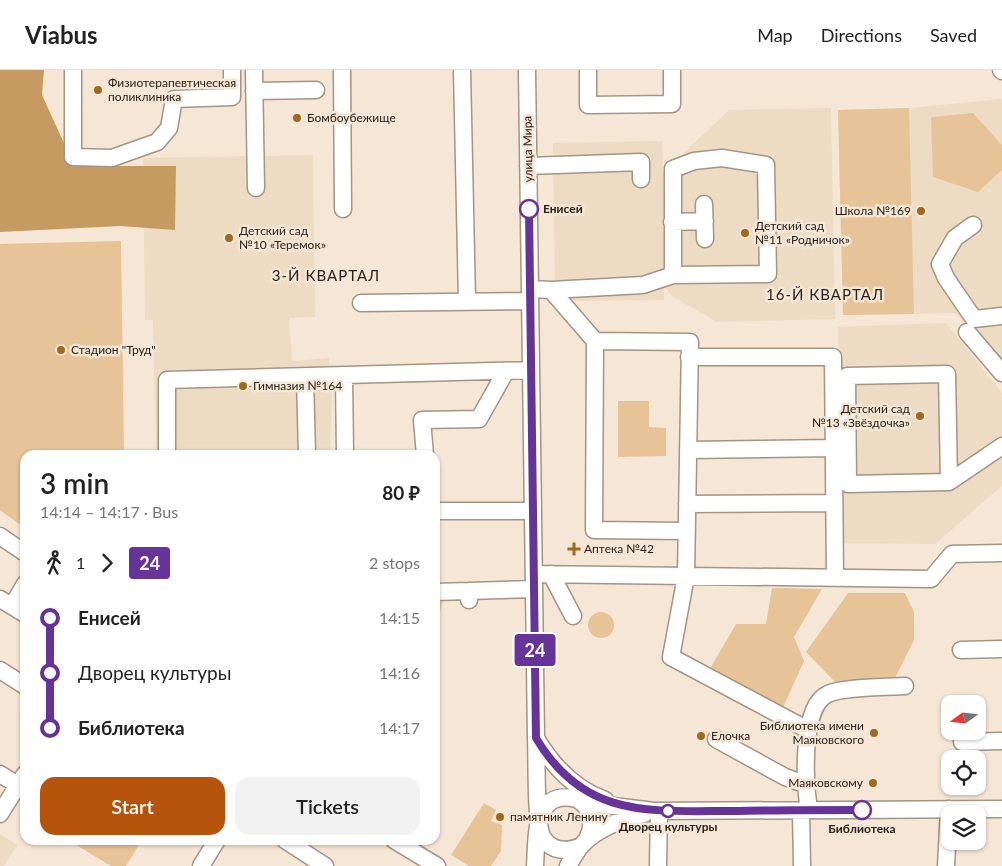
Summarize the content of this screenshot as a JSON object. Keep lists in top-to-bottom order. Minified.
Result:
{"streets":{"street":["улица Мира"]},"districts":["3-Й КВАРТАЛ","16-Й КВАРТАЛ"],"places":{"other":["Физиотерапевтическая поликлиника","Бомбоубежище","Енисей","Школа №169","Детский сад №11 «Родничок»","Детский сад №10 «Теремок»","Стадион \"Труд\"","Гимназия №164","Детский сад №13 «Звёздочка»","Библиотека имени Маяковского","Елочка","Маяковскому","Библиотека","Дворец культуры","памятник Ленину"],"health":["Аптека №42"]},"lines":["bus line 24"],"north":"left","page":{"header":"Viabus","nav":["Map","Directions","Saved"],"on_map":"24","heading":["3 min","14:14 – 14:17 · Bus","80 ₽"],"legs":["1","24","2 stops"],"list":[{"name":"Енисей","value":"14:15"},{"name":"Дворец культуры","value":"14:16"},{"name":"Библиотека","value":"14:17"}],"buttons":["Start","Tickets"]}}
